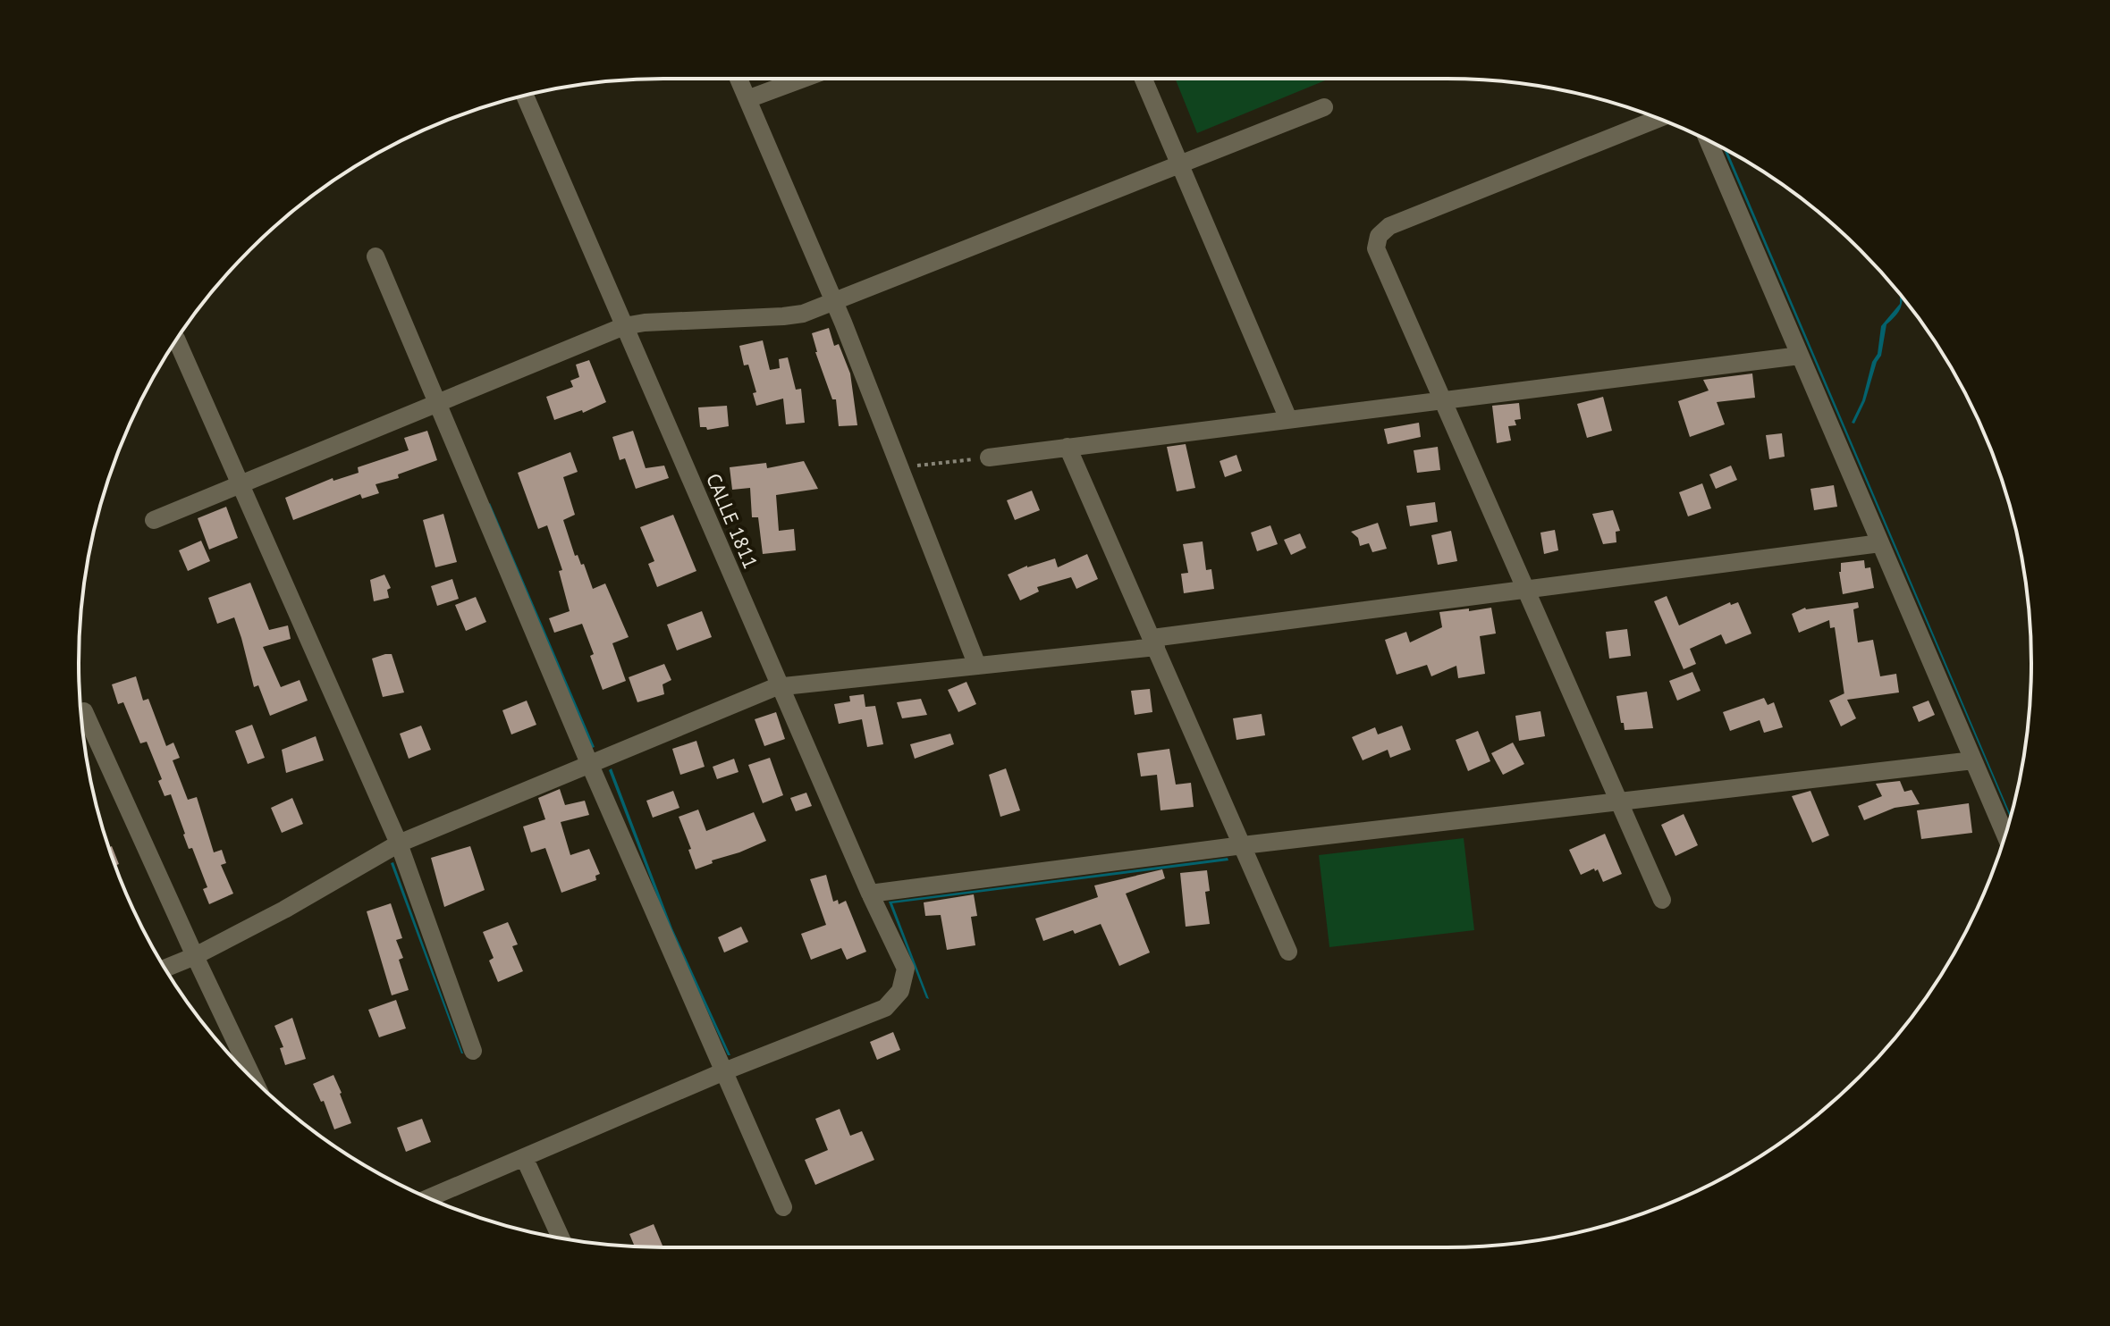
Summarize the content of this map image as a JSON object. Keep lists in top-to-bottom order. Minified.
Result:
{"streets":{"street":["CALLE 1811"]}}
